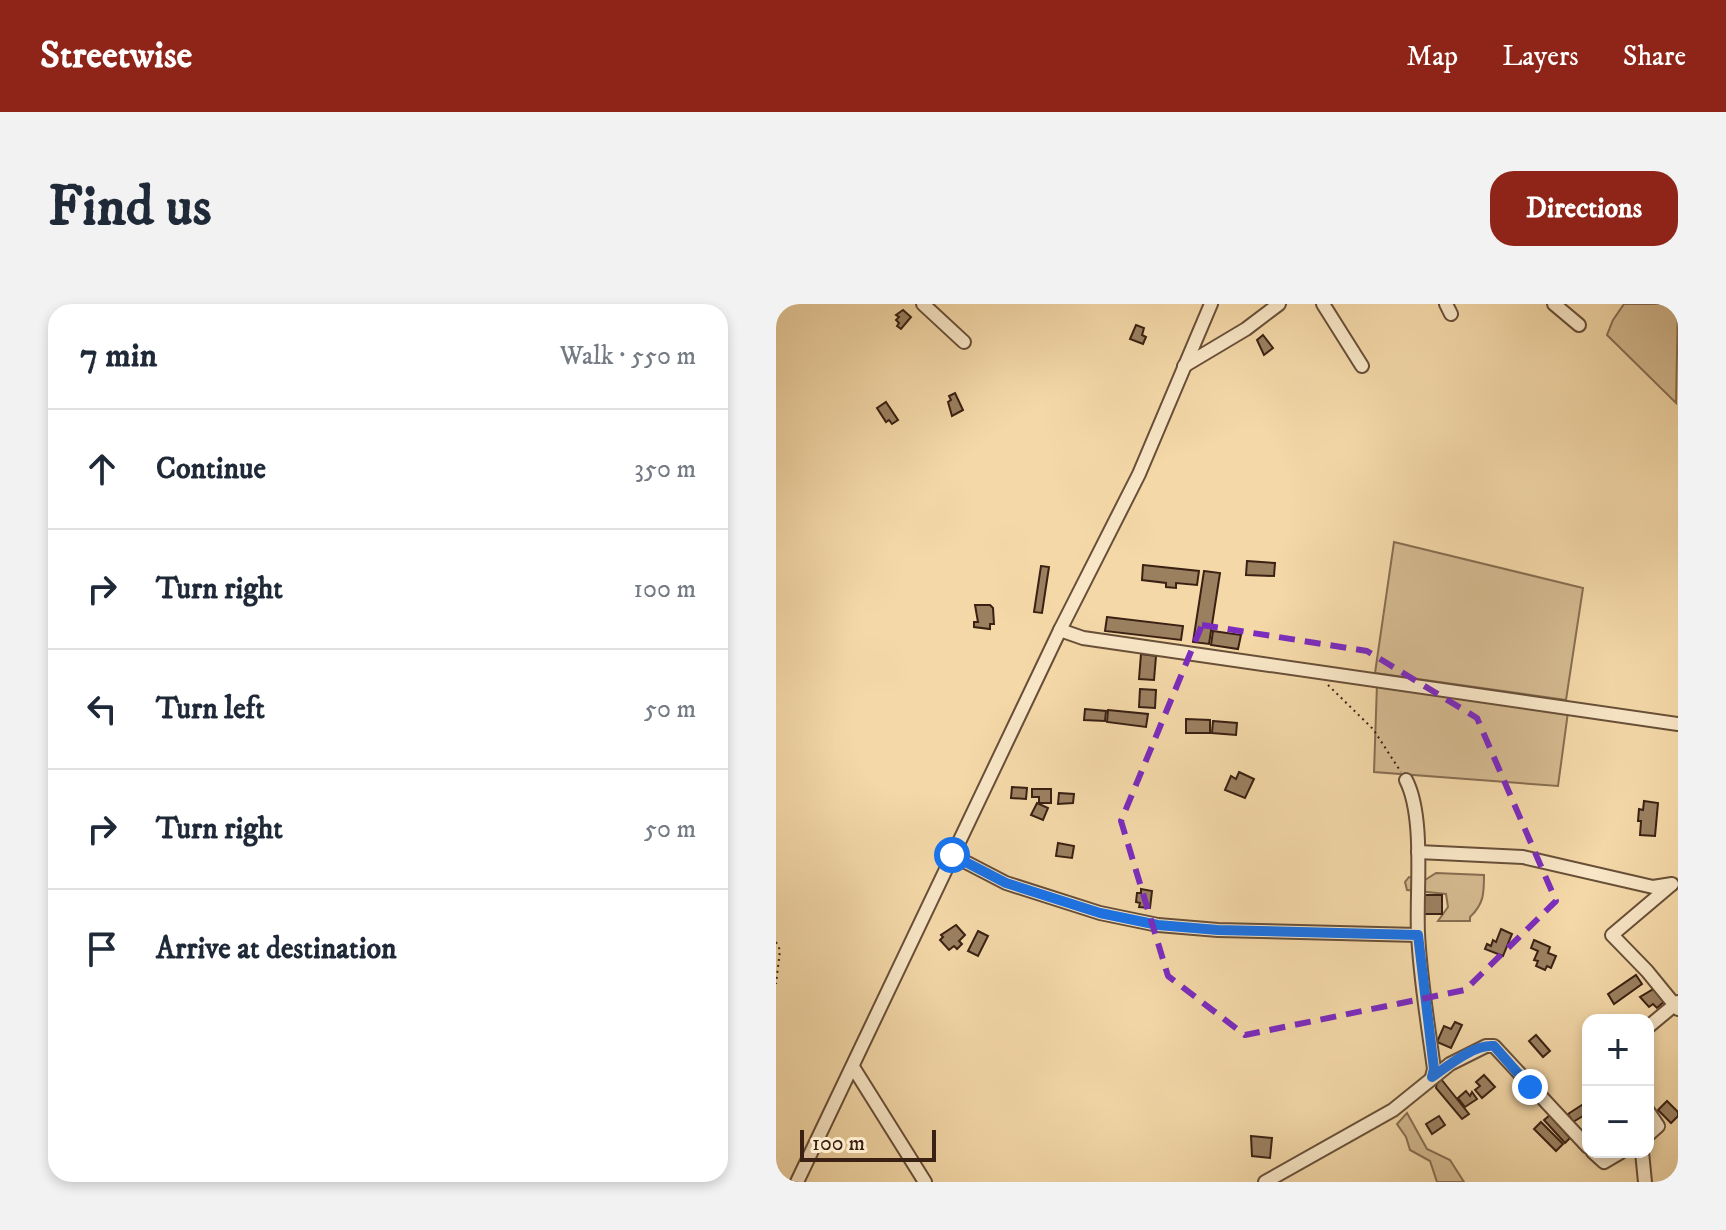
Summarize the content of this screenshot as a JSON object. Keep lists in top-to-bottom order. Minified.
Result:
{"scale_bar":"100 m","page":{"header":"Streetwise","nav":["Map","Layers","Share"],"buttons":"Directions","title":"Find us","heading":["7 min","Walk · 550 m"],"list":[["Continue","350 m"],["Turn right","100 m"],["Turn left","50 m"],["Turn right","50 m"],"Arrive at destination"],"map_buttons":["+","−"],"scale":"100 m"}}
